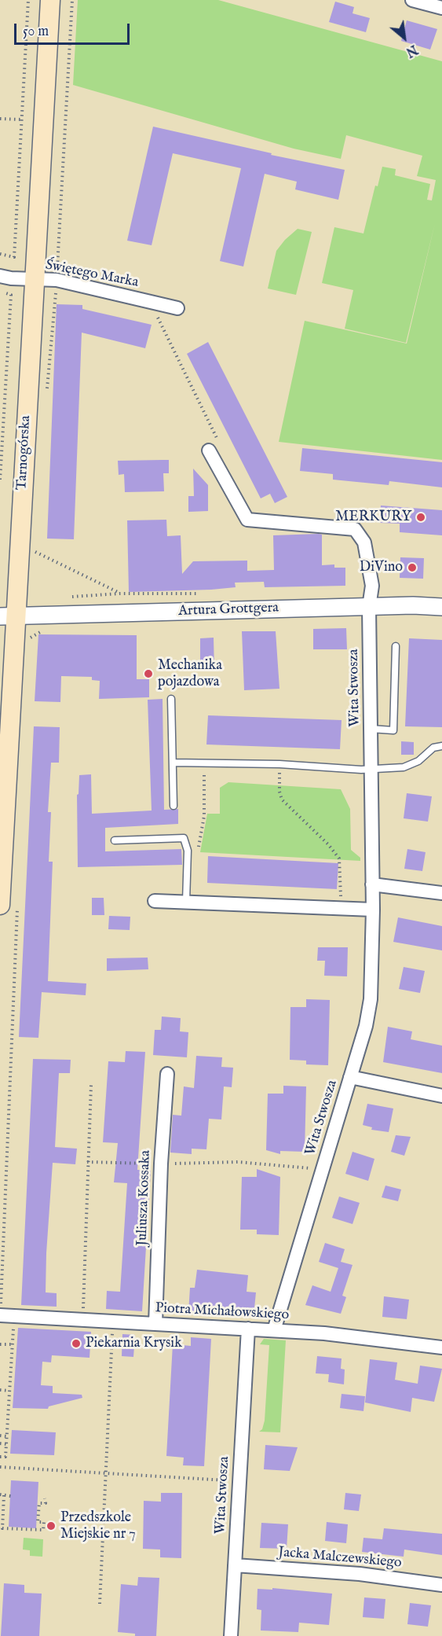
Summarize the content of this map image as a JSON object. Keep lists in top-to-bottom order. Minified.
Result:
{"streets":{"main road":["Tarnogórska"],"street":["Świętego Marka","Artura Grottgera","Wita Stwosza","Juliusza Kossaka","Piotra Michałowskiego","Jacka Malczewskiego"]},"crossings":[["Świętego Marka","Tarnogórska"],["Tarnogórska","Artura Grottgera"],["Artura Grottgera","Wita Stwosza"],["Wita Stwosza","Piotra Michałowskiego"],["Wita Stwosza","Jacka Malczewskiego"],["Juliusza Kossaka","Piotra Michałowskiego"]],"places":["MERKURY","DiVino","Mechanika pojazdowa","Piekarnia Krysik","Przedszkole Miejskie nr 7"],"scale_bar":"50 m","north":"bottom right"}
